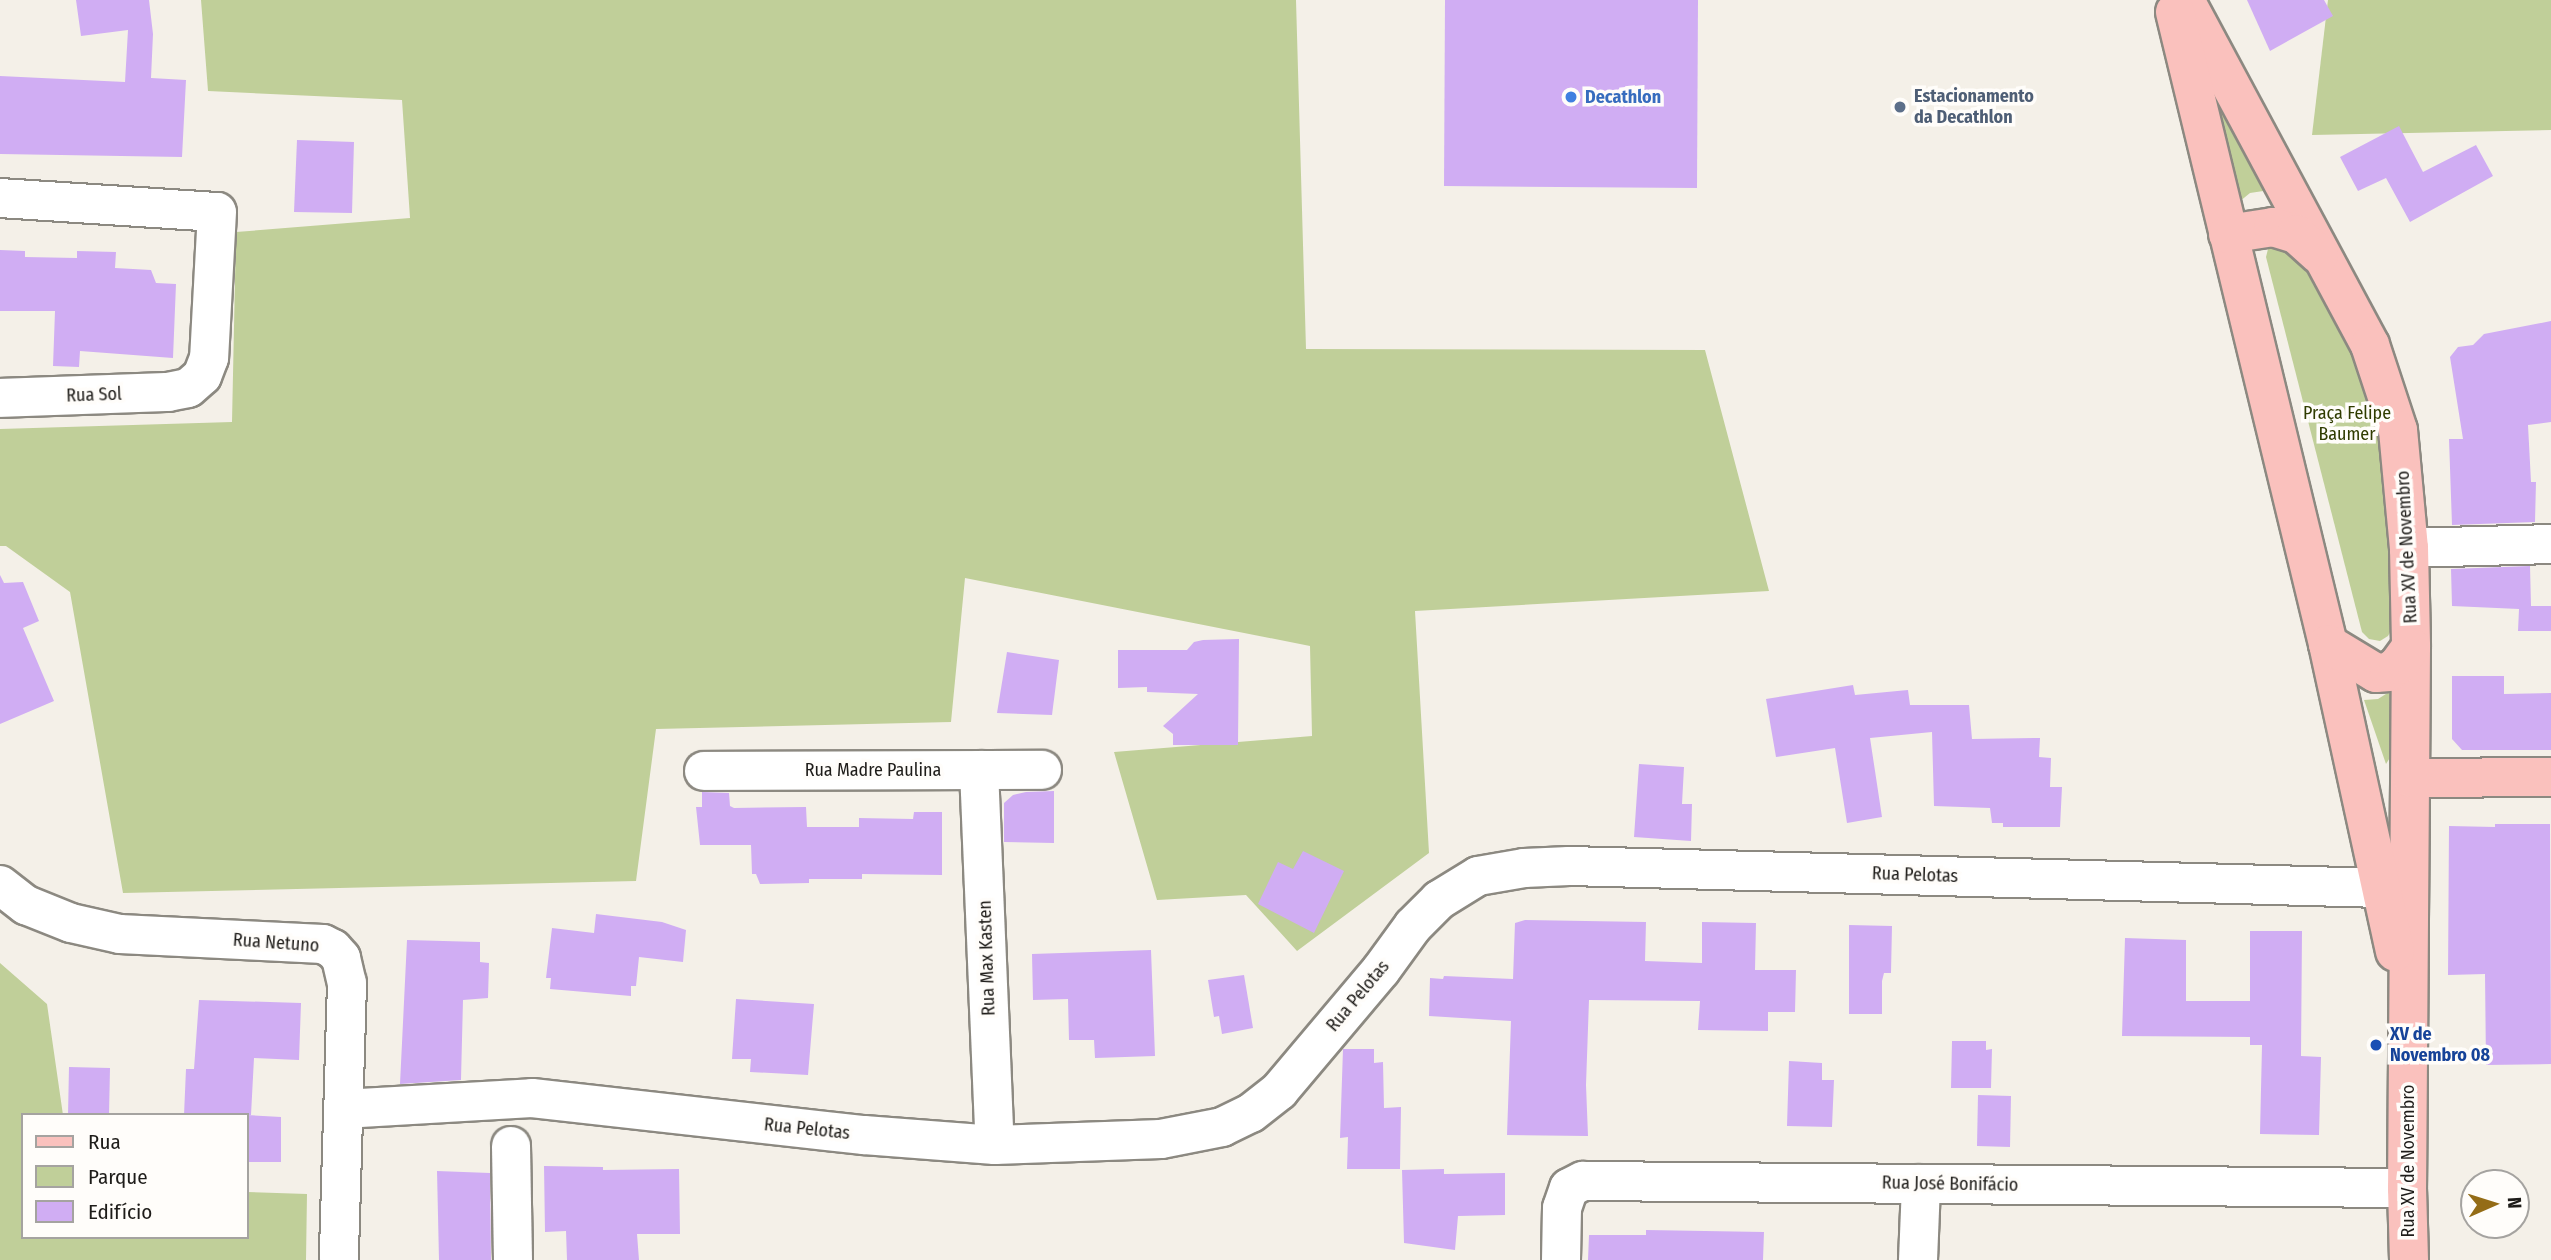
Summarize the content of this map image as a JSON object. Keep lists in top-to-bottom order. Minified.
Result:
{"streets":{"main road":["Rua XV de Novembro"],"street":["Rua Sol","Rua Madre Paulina","Rua Pelotas","Rua Netuno","Rua Max Kasten","Rua José Bonifácio"]},"crossings":[["Rua XV de Novembro","Rua Pelotas"],["Rua XV de Novembro","Rua José Bonifácio"],["Rua Madre Paulina","Rua Max Kasten"],["Rua Pelotas","Rua Netuno"],["Rua Pelotas","Rua Max Kasten"]],"parks":["Praça Felipe Baumer"],"places":["Decathlon","Estacionamento da Decathlon","XV de Novembro 08"],"legend":["Rua","Parque","Edifício"],"north":"right"}
